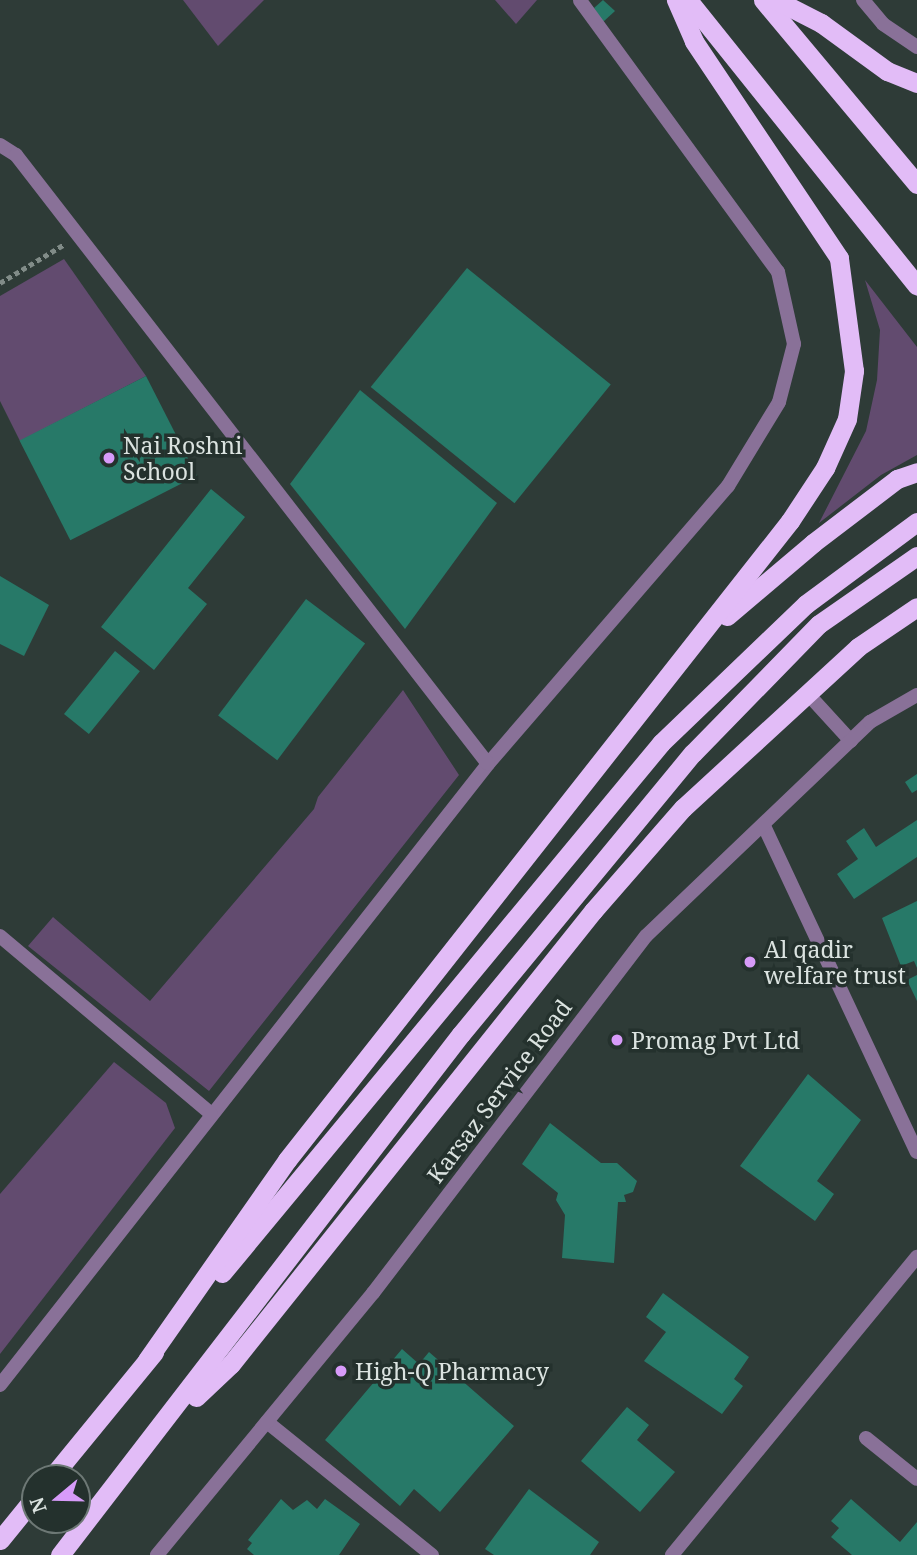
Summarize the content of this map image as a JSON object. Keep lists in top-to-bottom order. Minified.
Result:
{"streets":{"street":["Karsaz Service Road"]},"places":["Nai Roshni School","Al qadir welfare trust","Promag Pvt Ltd","High-Q Pharmacy"],"north":"left"}
